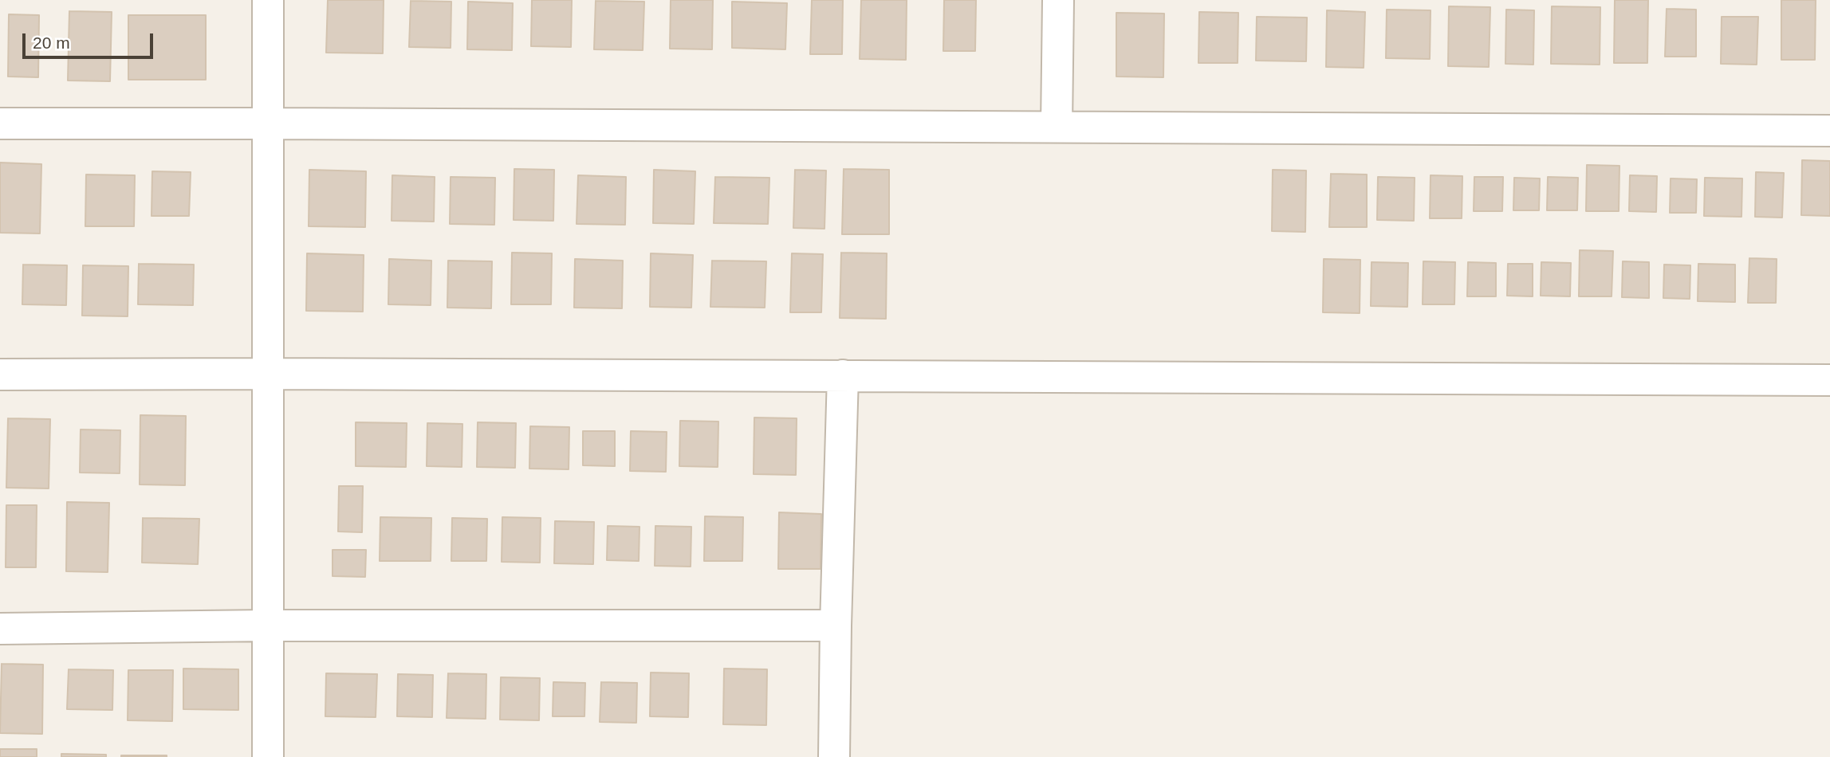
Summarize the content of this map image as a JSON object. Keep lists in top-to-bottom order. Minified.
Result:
{"scale_bar":"20 m"}
